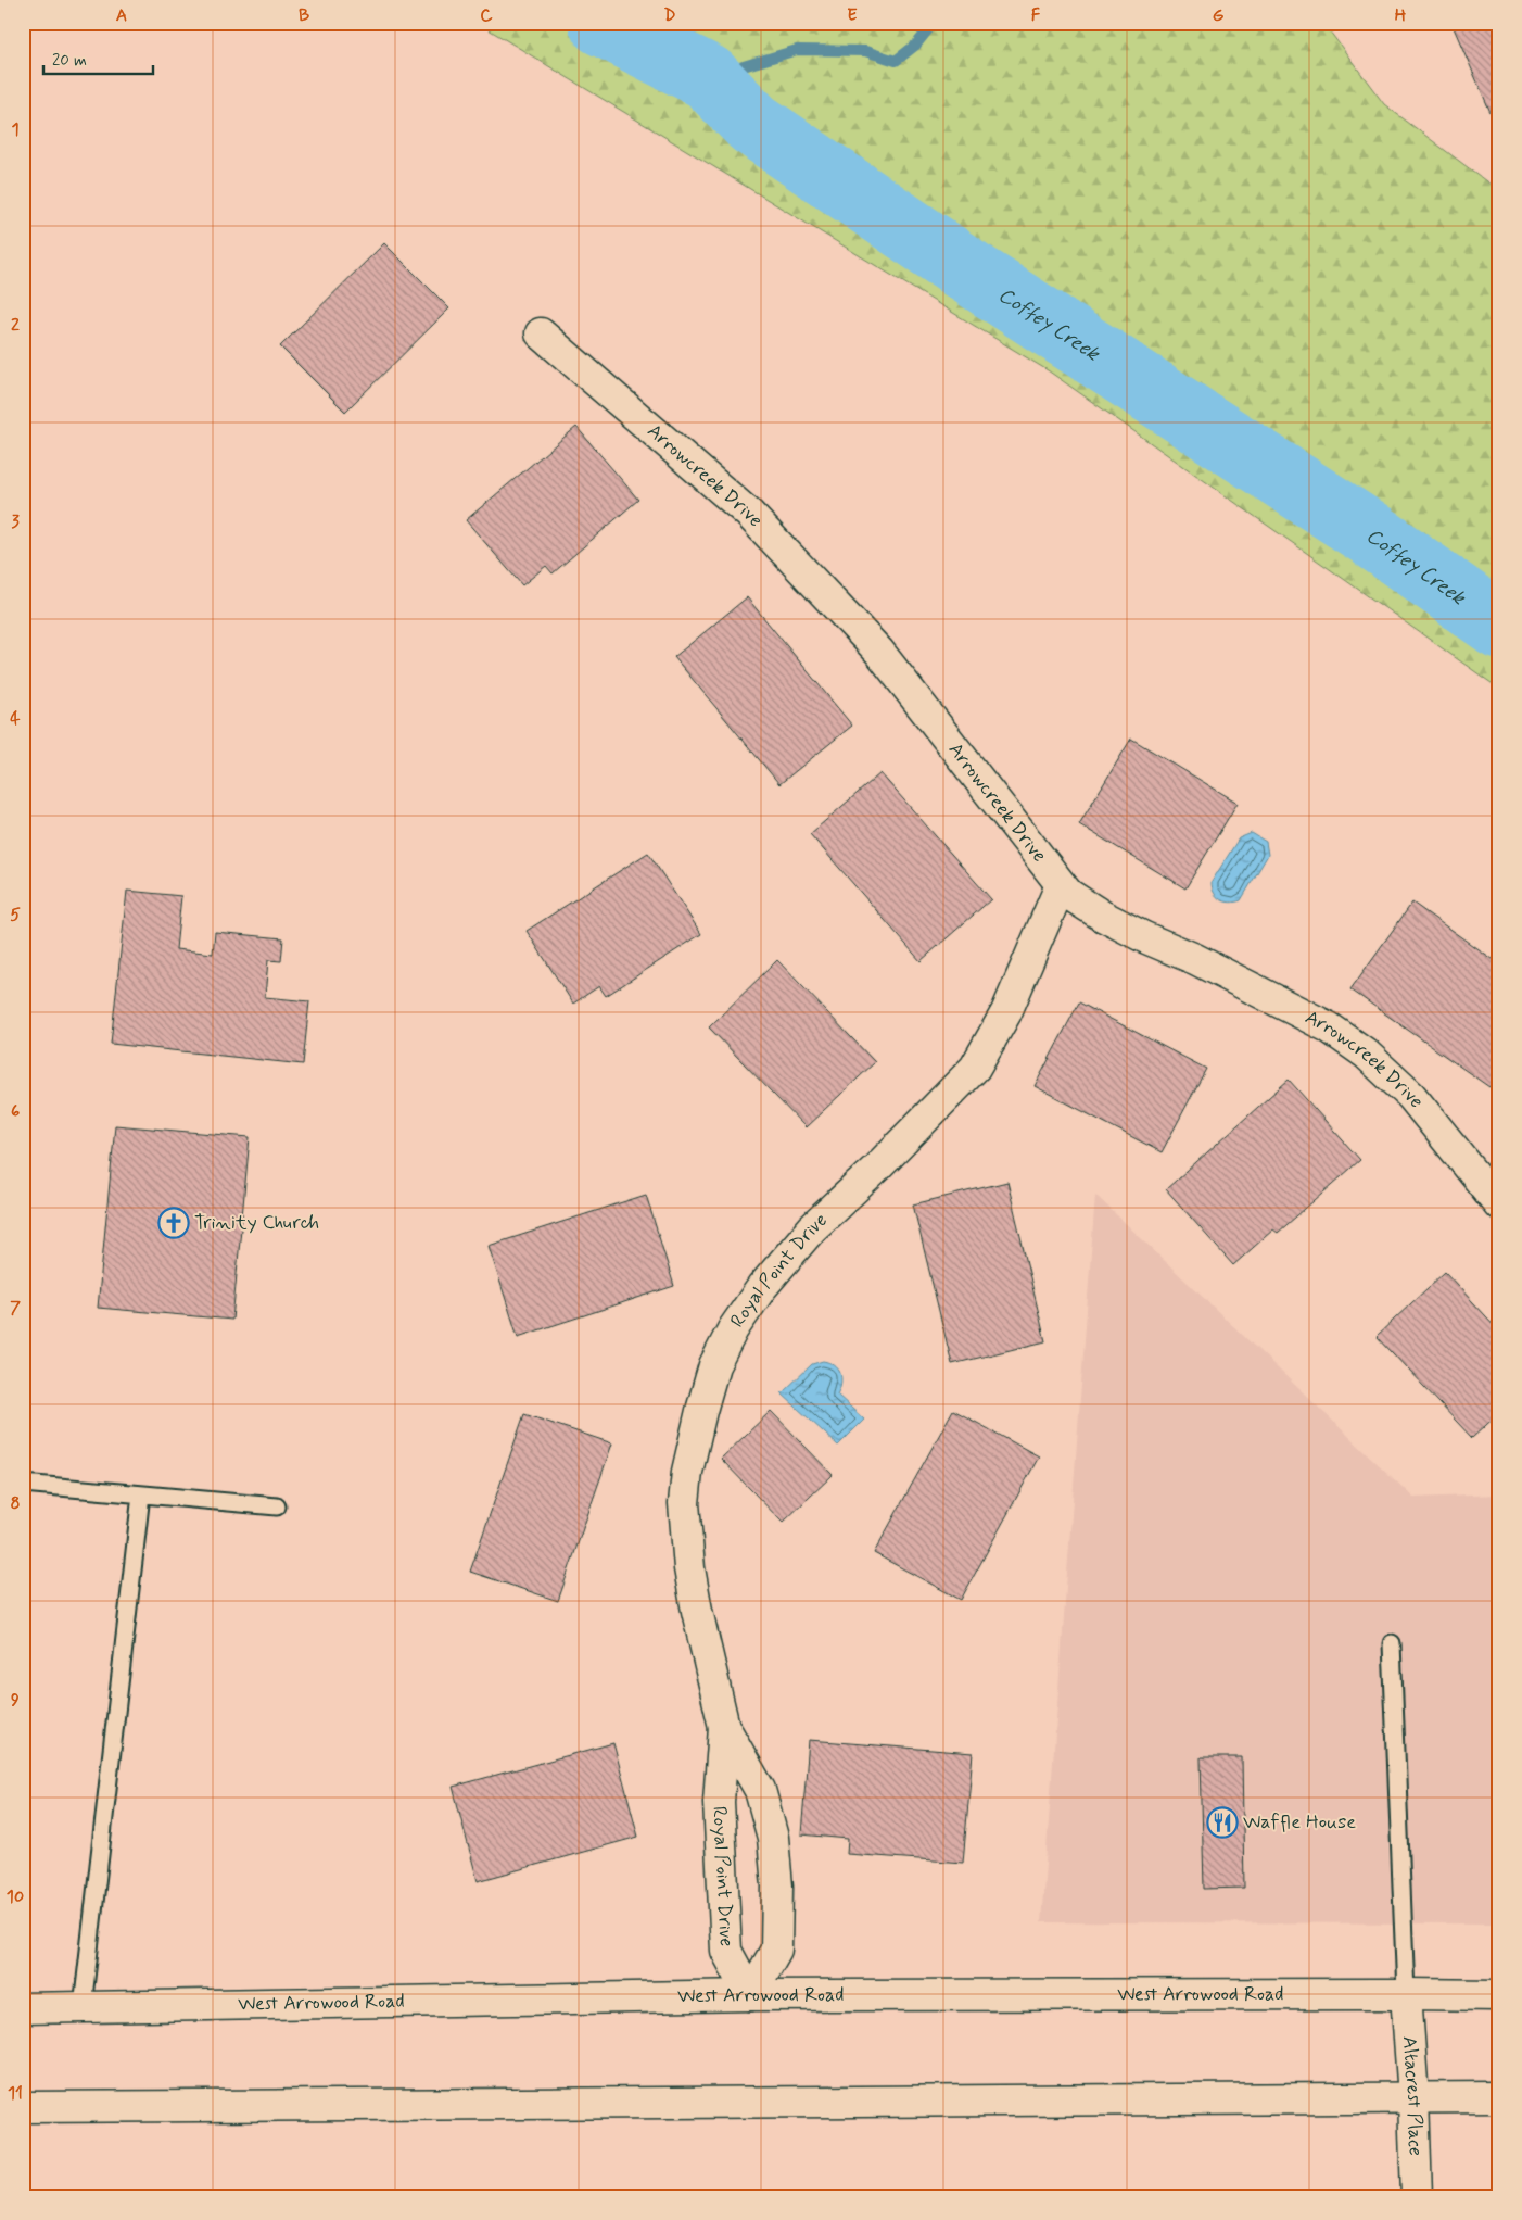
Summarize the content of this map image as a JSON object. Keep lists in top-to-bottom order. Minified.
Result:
{"streets":{"street":["Arrowcreek Drive","Royal Point Drive","West Arrowood Road","Altacrest Place"]},"crossings":[["Arrowcreek Drive","Royal Point Drive"],["Royal Point Drive","West Arrowood Road"],["West Arrowood Road","Altacrest Place"]],"water":["Coffey Creek"],"places":{"church":["Trinity Church"],"restaurant":["Waffle House"]},"scale_bar":"20 m","grid":{"columns":["A","B","C","D","E","F","G","H"],"rows":["1","2","3","4","5","6","7","8","9","10","11"]}}
